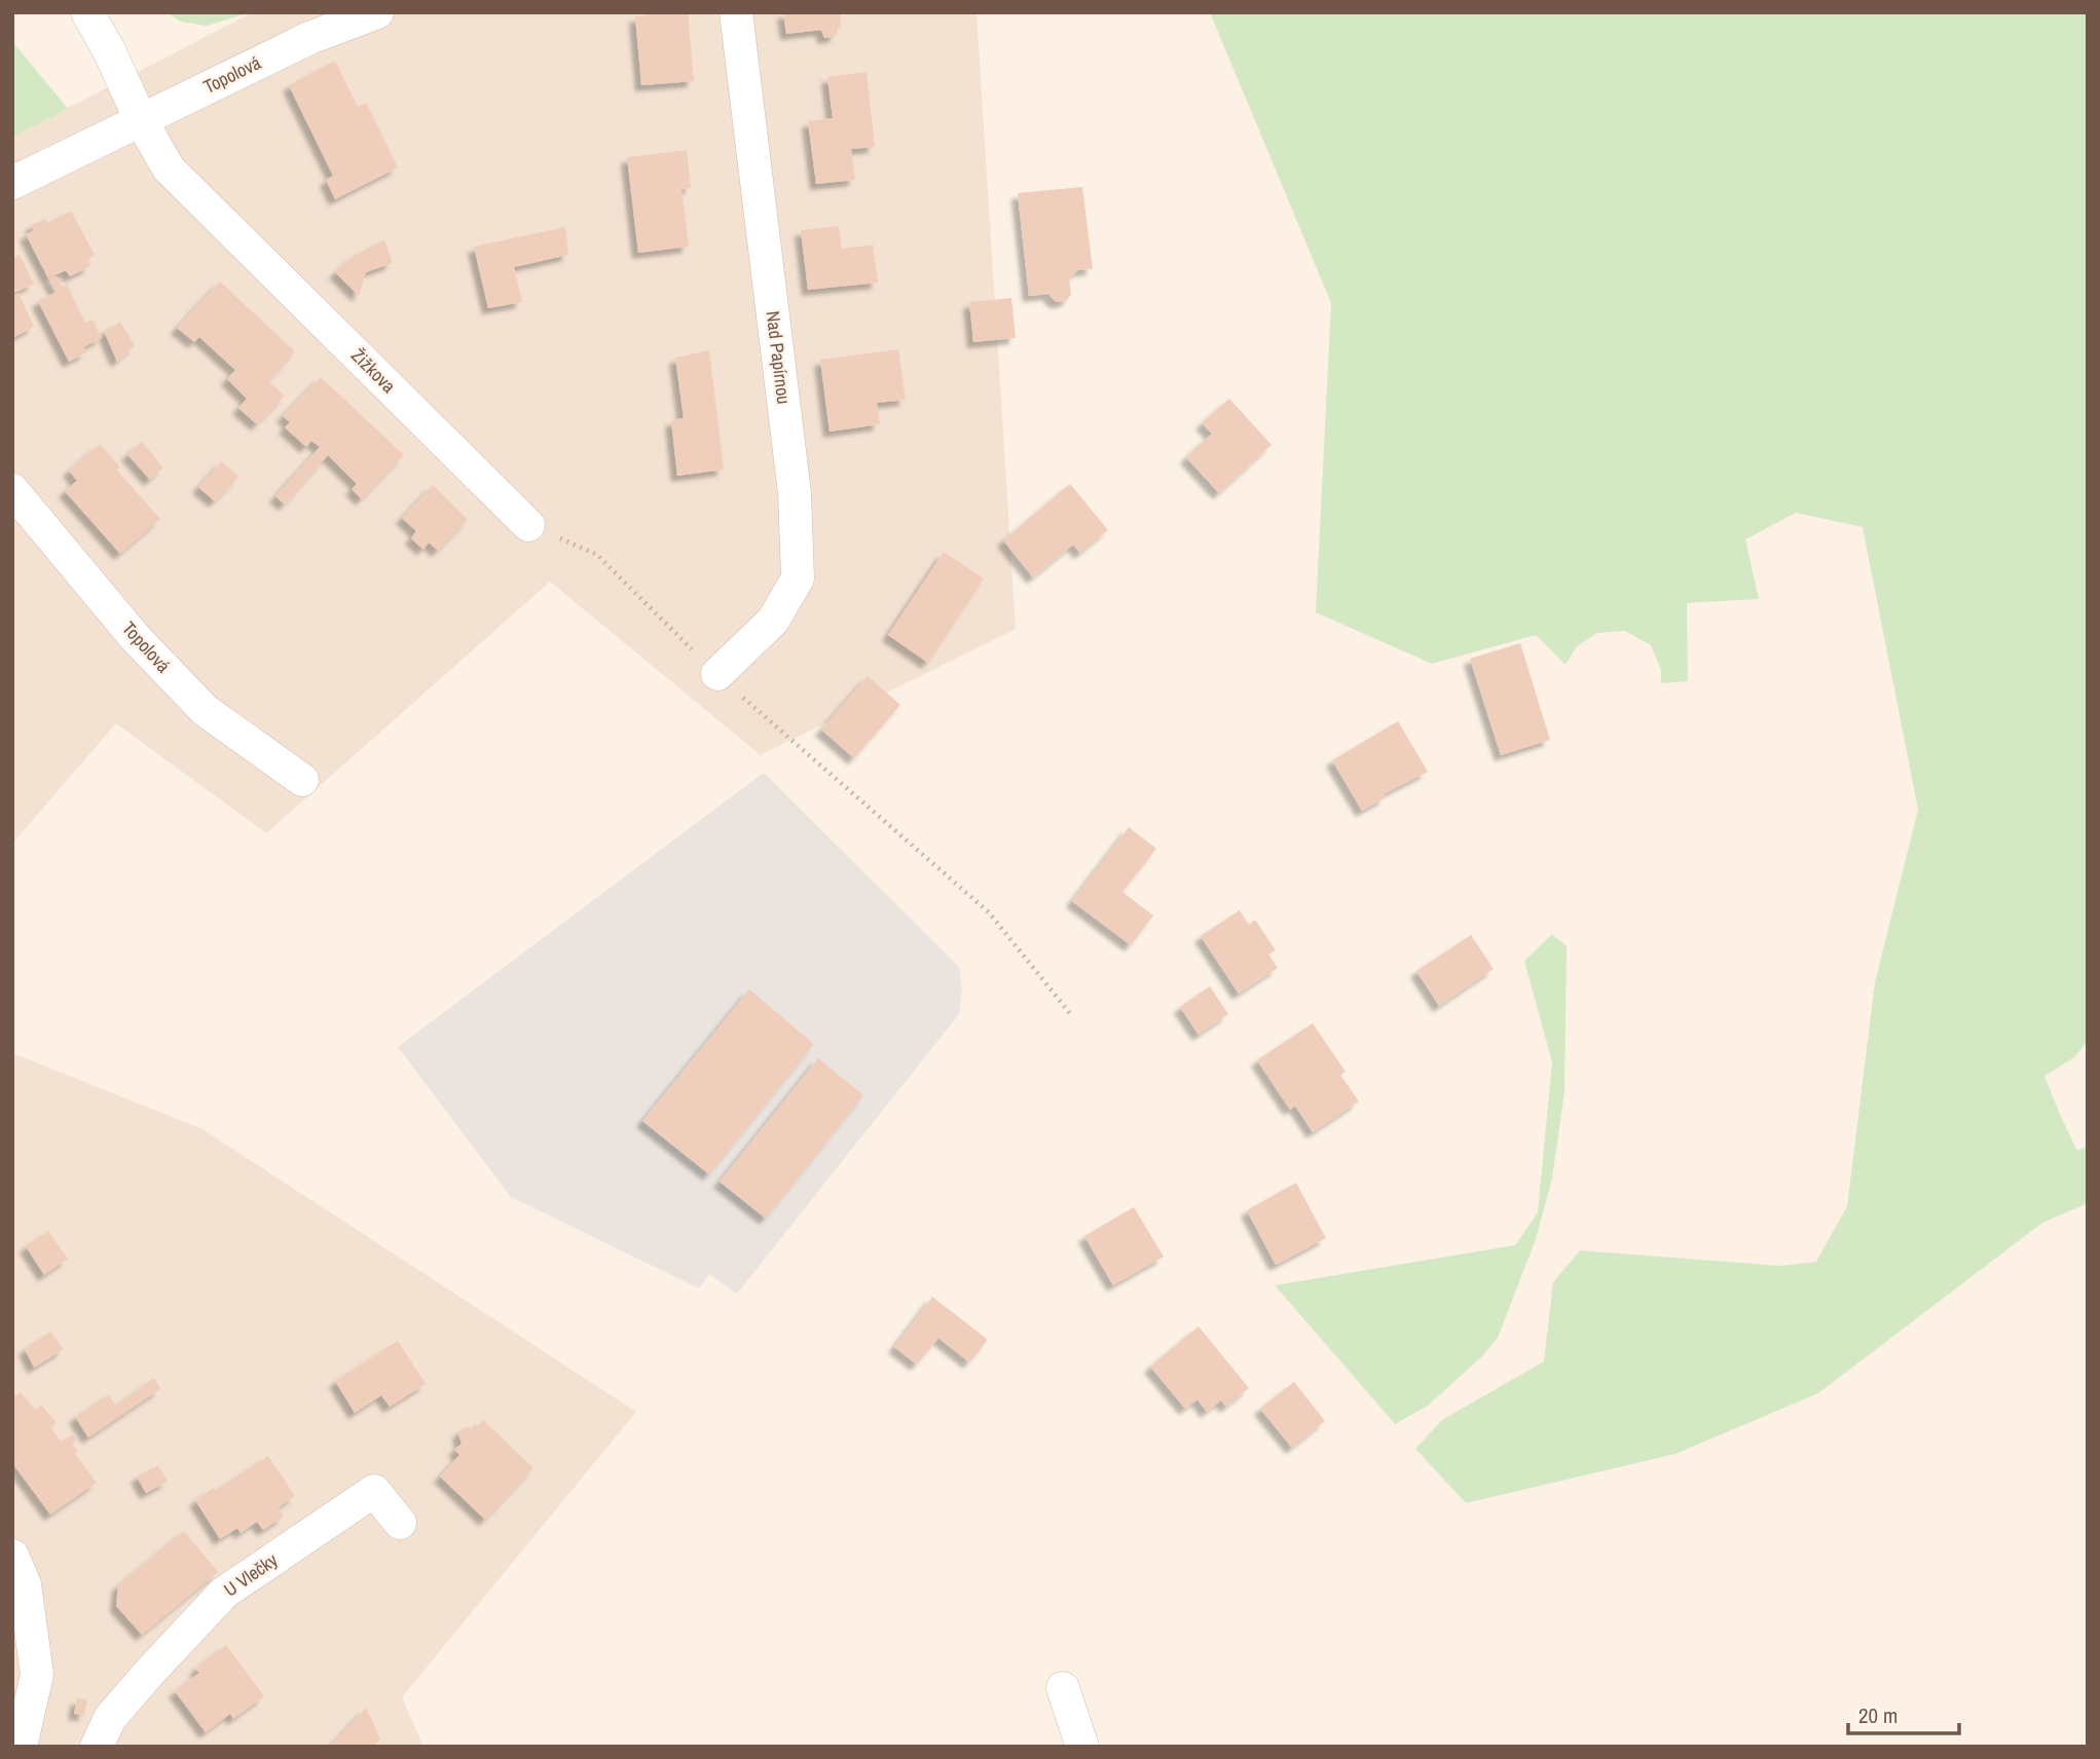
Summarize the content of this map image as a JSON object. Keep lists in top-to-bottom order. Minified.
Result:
{"streets":{"street":["Topolová","Nad Papírnou","Žižkova","U Vlečky"]},"crossings":[["Topolová","Žižkova"]],"scale_bar":"20 m"}
